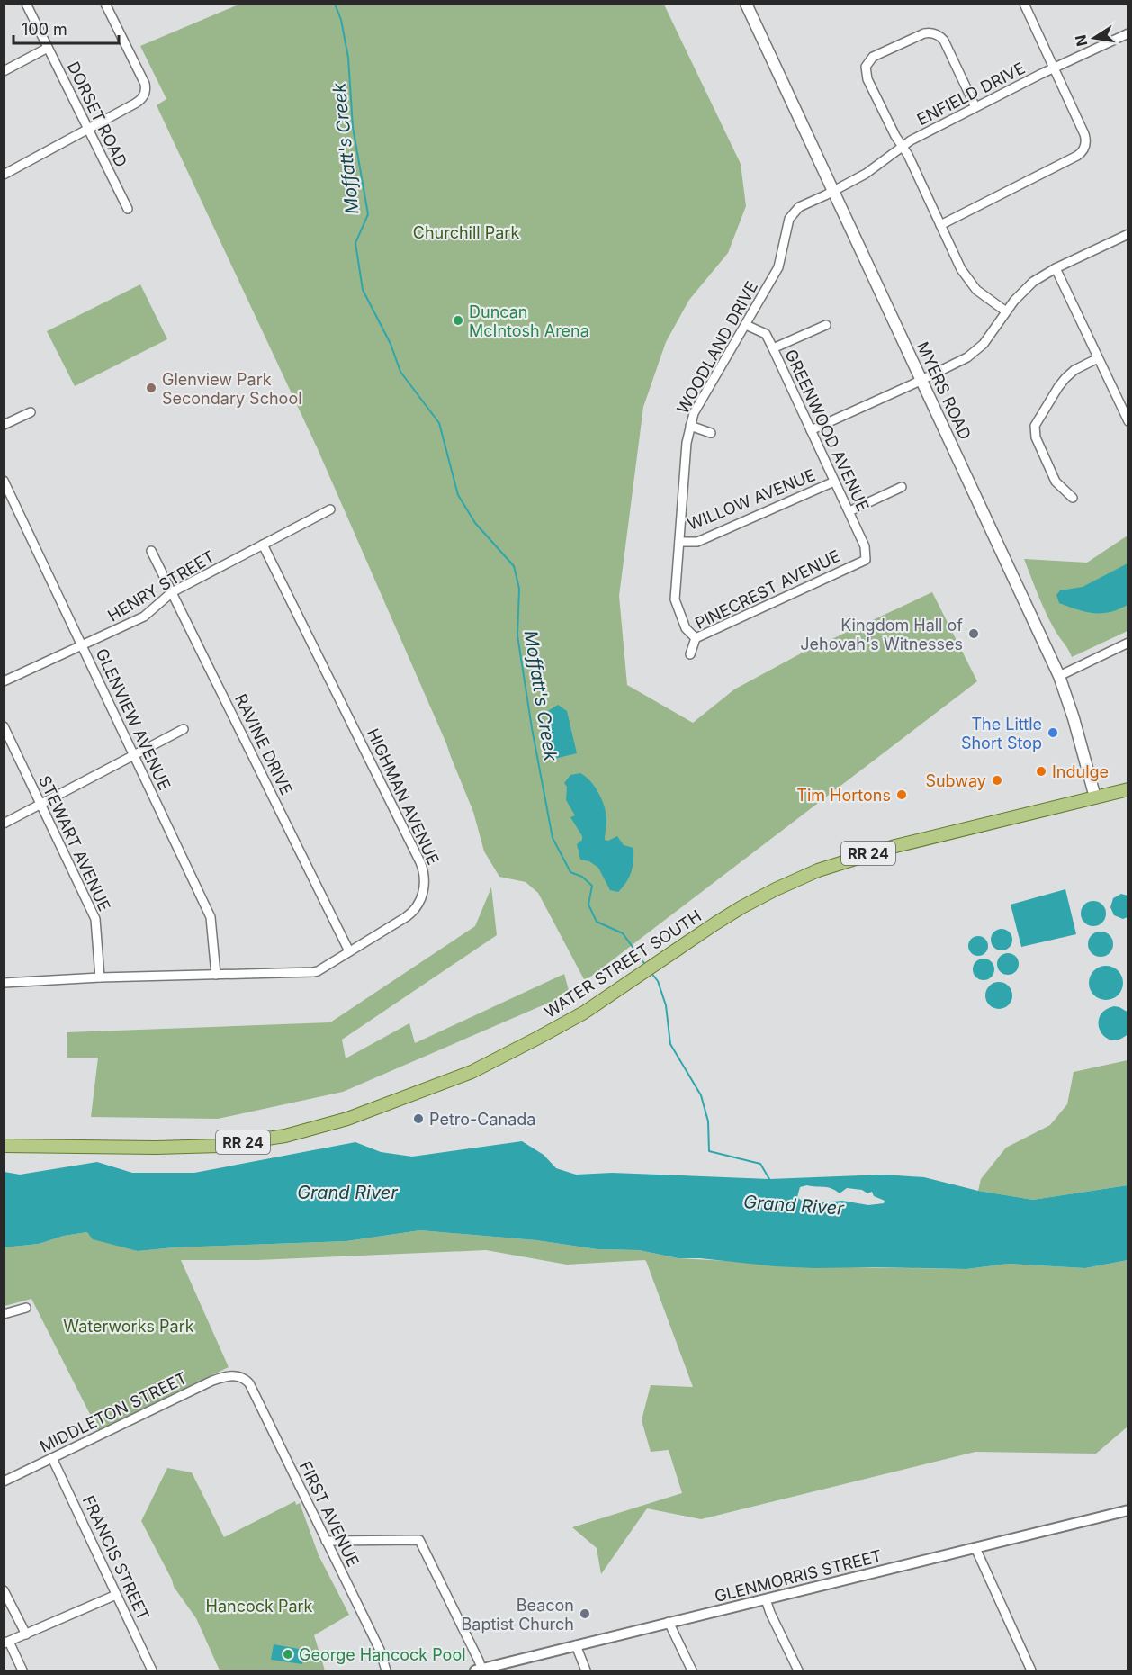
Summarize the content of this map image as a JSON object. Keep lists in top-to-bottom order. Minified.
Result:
{"streets":{"main road":["MYERS ROAD","RR 24","WATER STREET SOUTH"],"street":["ENFIELD DRIVE","DORSET ROAD","WOODLAND DRIVE","GREENWOOD AVENUE","WILLOW AVENUE","HENRY STREET","PINECREST AVENUE","GLENVIEW AVENUE","RAVINE DRIVE","HIGHMAN AVENUE","STEWART AVENUE","MIDDLETON STREET","FIRST AVENUE","FRANCIS STREET","GLENMORRIS STREET"]},"crossings":[["ENFIELD DRIVE","WOODLAND DRIVE"],["ENFIELD DRIVE","MYERS ROAD"],["WOODLAND DRIVE","MYERS ROAD"],["WOODLAND DRIVE","GREENWOOD AVENUE"],["WOODLAND DRIVE","WILLOW AVENUE"],["WOODLAND DRIVE","PINECREST AVENUE"],["MYERS ROAD","WATER STREET SOUTH"],["GREENWOOD AVENUE","WILLOW AVENUE"],["GREENWOOD AVENUE","PINECREST AVENUE"],["HENRY STREET","GLENVIEW AVENUE"],["HENRY STREET","RAVINE DRIVE"],["HENRY STREET","HIGHMAN AVENUE"],["GLENVIEW AVENUE","HIGHMAN AVENUE"],["RAVINE DRIVE","HIGHMAN AVENUE"],["HIGHMAN AVENUE","STEWART AVENUE"],["MIDDLETON STREET","FIRST AVENUE"],["MIDDLETON STREET","FRANCIS STREET"]],"water":["Moffatt's Creek","Grand River"],"parks":["Churchill Park","Waterworks Park","Hancock Park"],"places":["Duncan McIntosh Arena","Glenview Park Secondary School","Kingdom Hall of Jehovah's Witnesses","The Little Short Stop","Indulge","Subway","Tim Hortons","Petro-Canada","Beacon Baptist Church","George Hancock Pool"],"scale_bar":"100 m","north":"left"}
